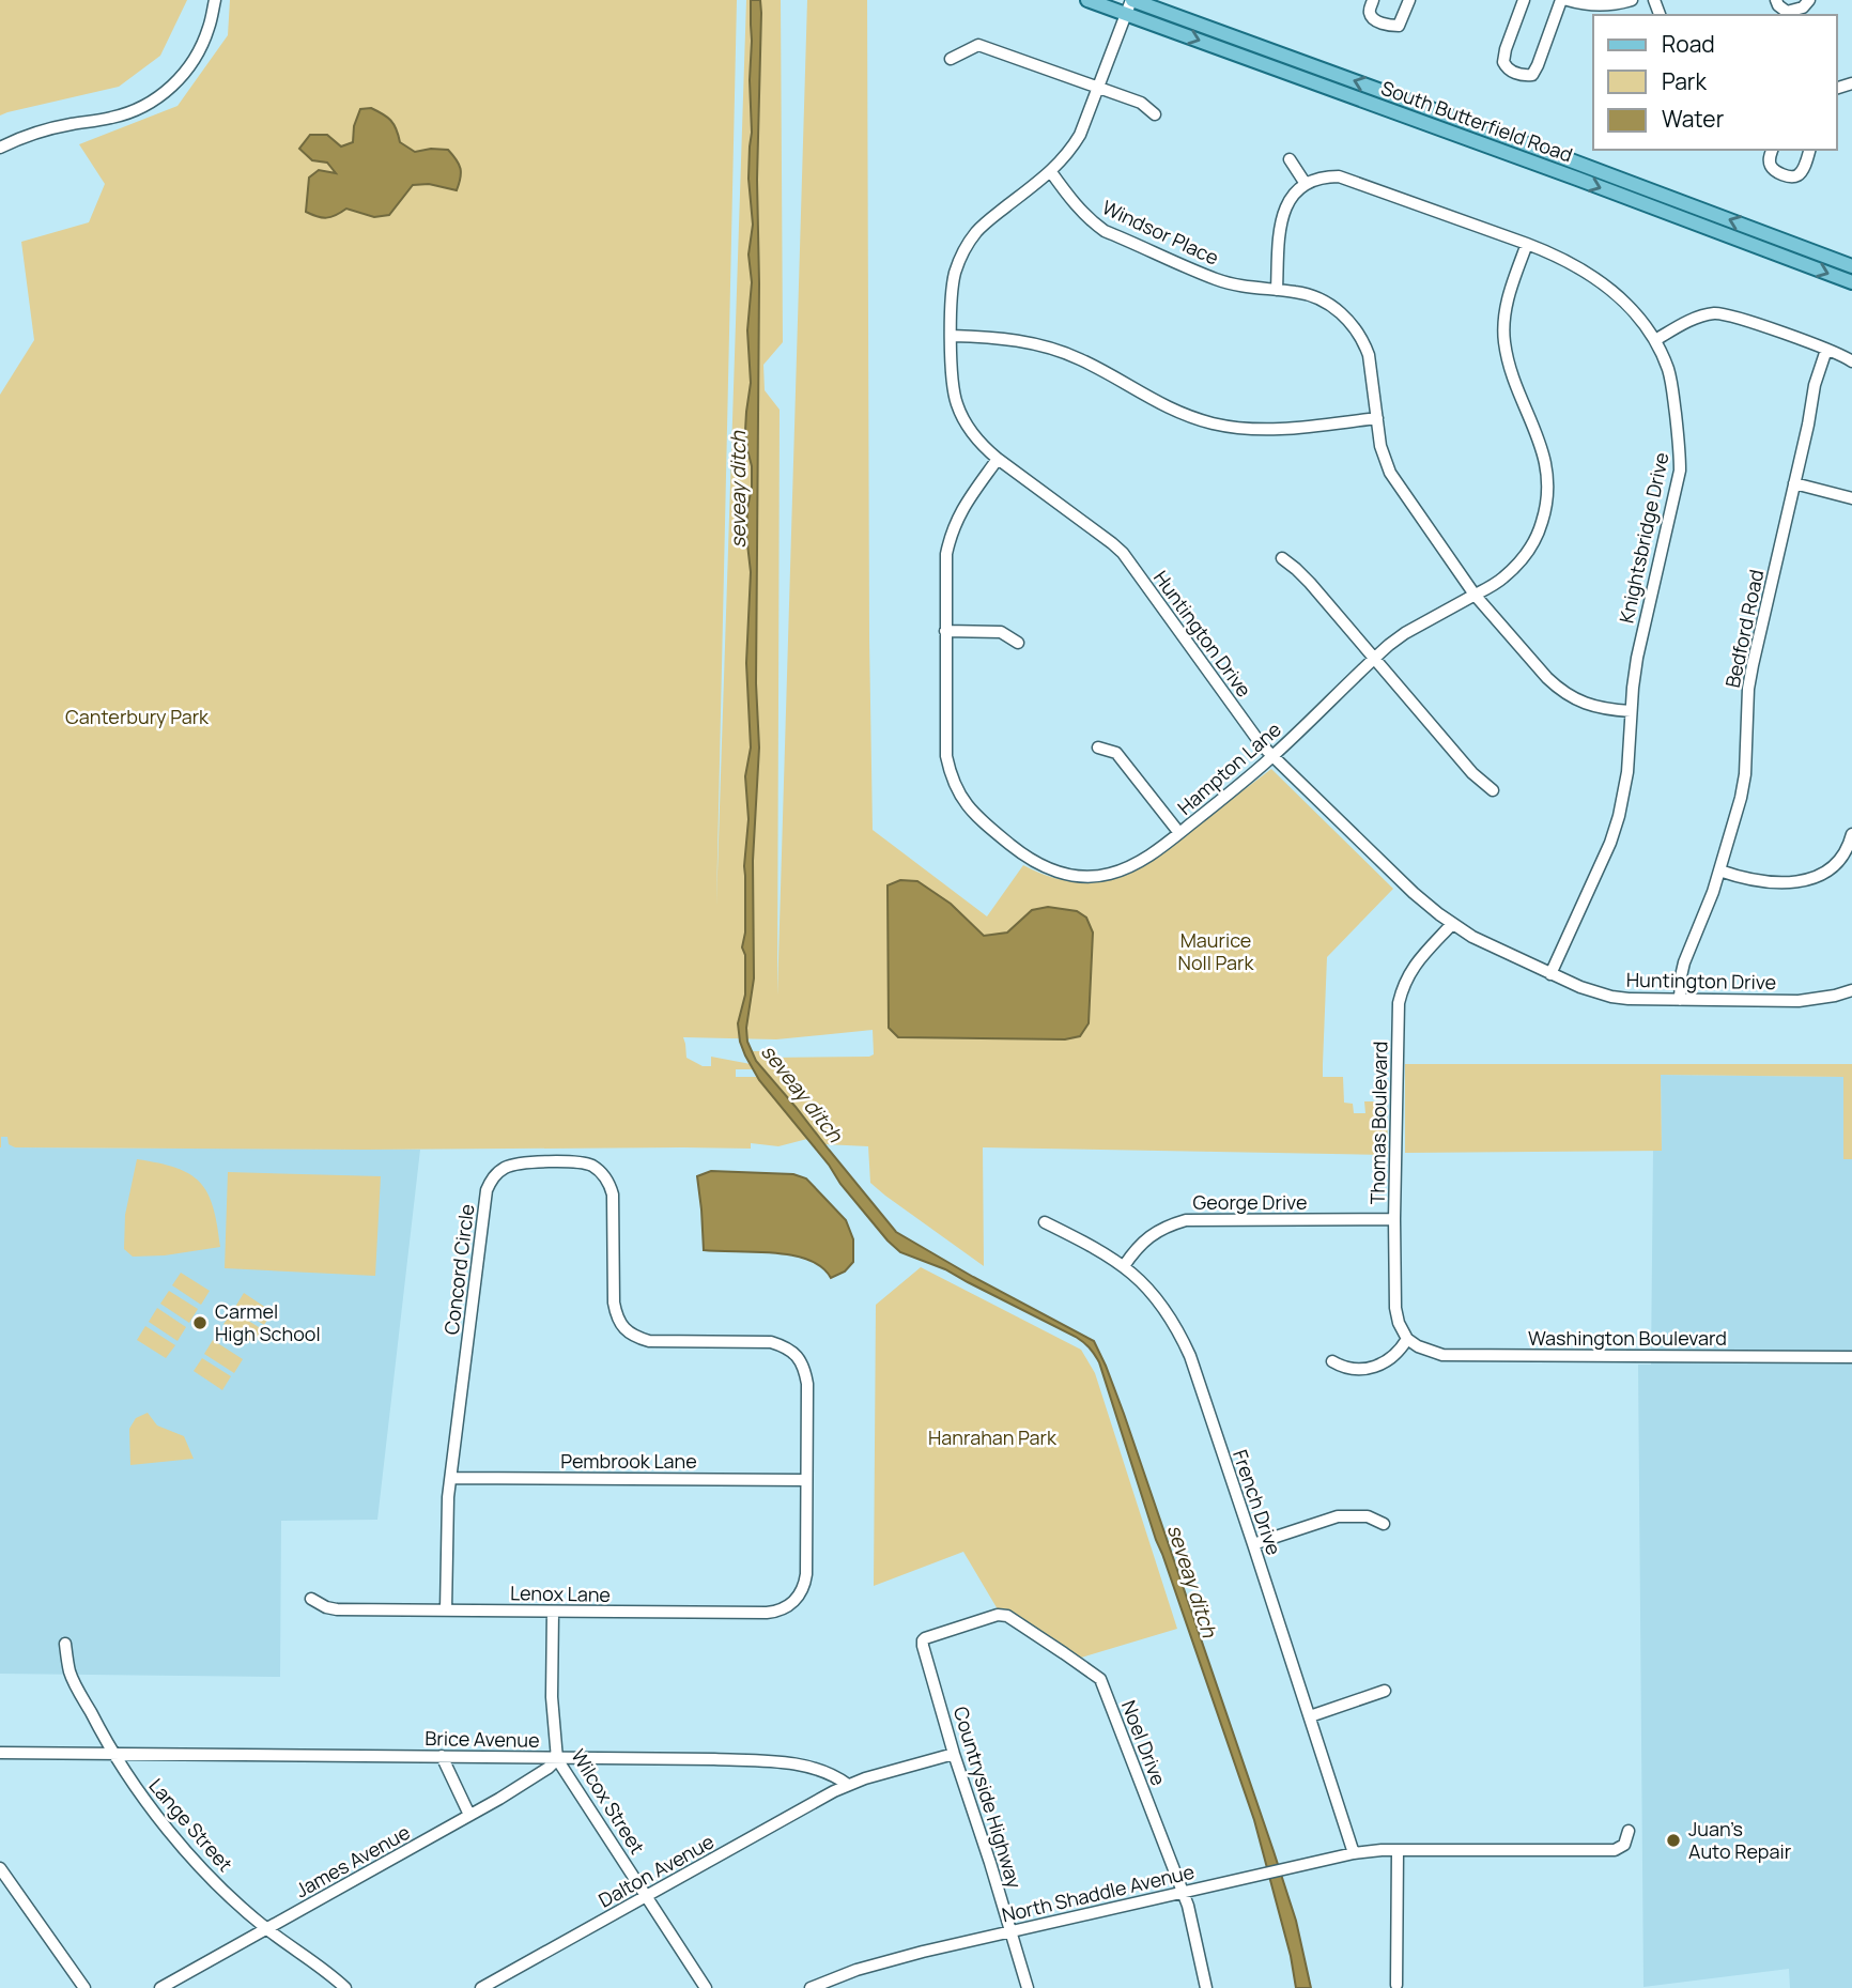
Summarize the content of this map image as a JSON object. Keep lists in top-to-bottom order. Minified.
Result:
{"streets":{"main road":["South Butterfield Road"],"street":["Windsor Place","Knightsbridge Drive","Bedford Road","Huntington Drive","Hampton Lane","Thomas Boulevard","George Drive","Concord Circle","Washington Boulevard","Pembrook Lane","French Drive","Lenox Lane","Brice Avenue","Noel Drive","Countryside Highway","Wilcox Street","Lange Street","James Avenue","Dalton Avenue","North Shaddle Avenue"]},"crossings":[["South Butterfield Road","Huntington Drive"],["Windsor Place","Knightsbridge Drive"],["Windsor Place","Huntington Drive"],["Windsor Place","Hampton Lane"],["Knightsbridge Drive","Huntington Drive"],["Knightsbridge Drive","Hampton Lane"],["Bedford Road","Huntington Drive"],["Huntington Drive","Hampton Lane"],["Huntington Drive","Thomas Boulevard"],["Thomas Boulevard","George Drive"],["Thomas Boulevard","Washington Boulevard"],["George Drive","French Drive"],["Concord Circle","Pembrook Lane"],["Concord Circle","Lenox Lane"],["French Drive","North Shaddle Avenue"],["Lenox Lane","Wilcox Street"],["Brice Avenue","Wilcox Street"],["Brice Avenue","Lange Street"],["Brice Avenue","James Avenue"],["Brice Avenue","Dalton Avenue"],["Noel Drive","Countryside Highway"],["Noel Drive","North Shaddle Avenue"],["Countryside Highway","North Shaddle Avenue"],["Wilcox Street","James Avenue"],["Wilcox Street","Dalton Avenue"],["Lange Street","James Avenue"]],"water":["seveay ditch"],"parks":["Canterbury Park","Maurice Noll Park","Hanrahan Park"],"places":["Carmel High School","Juan’s Auto Repair"],"legend":["Road","Park","Water"]}
